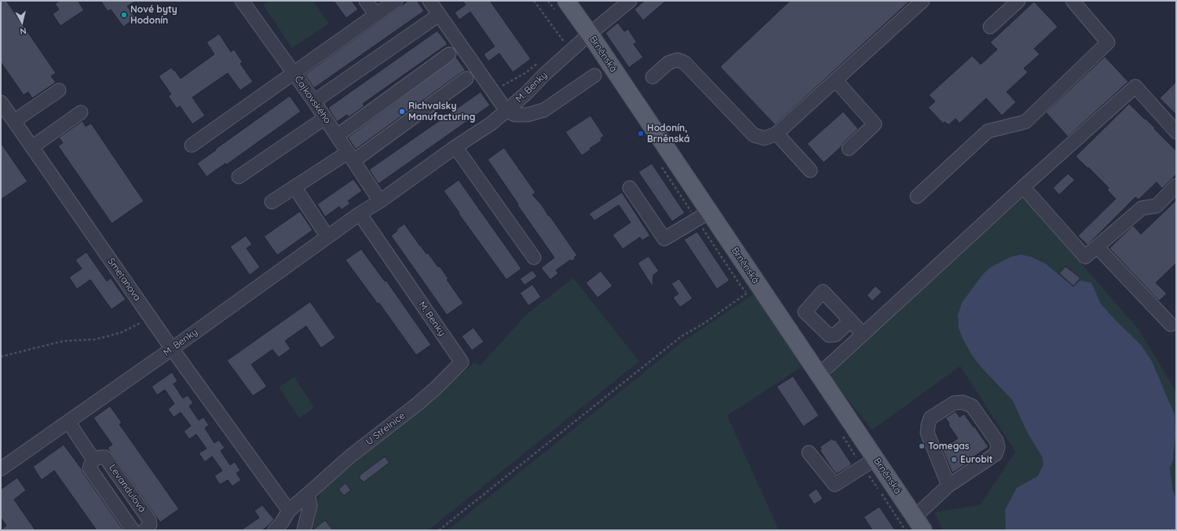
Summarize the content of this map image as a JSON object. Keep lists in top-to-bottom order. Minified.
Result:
{"streets":{"main road":["Brněnská"],"street":["M. Benky","Čajkovského","Smetanova","U Střelnice","Levandulová"]},"crossings":[["Brněnská","M. Benky"],["M. Benky","Čajkovského"],["M. Benky","Smetanova"],["M. Benky","U Střelnice"],["Smetanova","U Střelnice"]],"places":["Nové byty Hodonín","Richvalsky Manufacturing","Hodonín, Brněnská","Tomegas","Eurobit"],"north":"bottom"}
